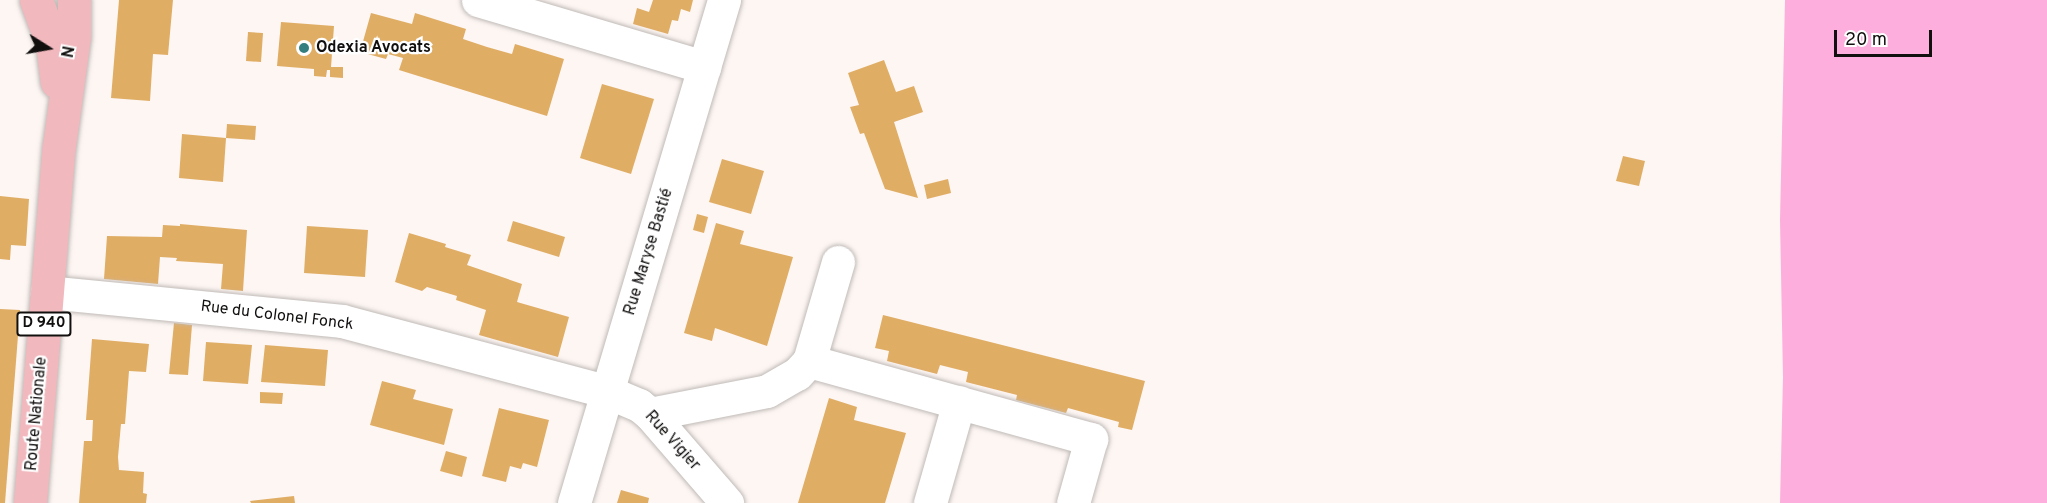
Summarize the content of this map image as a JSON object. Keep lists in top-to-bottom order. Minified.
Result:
{"streets":{"main road":["D 940","Route Nationale"],"street":["Rue Maryse Bastié","Rue du Colonel Fonck","Rue Vigier"]},"crossings":[["Rue Maryse Bastié","Rue du Colonel Fonck"],["Rue Maryse Bastié","Rue Vigier"],["Rue du Colonel Fonck","Route Nationale"],["Rue du Colonel Fonck","Rue Vigier"]],"places":["Odexia Avocats"],"scale_bar":"20 m","north":"right"}
